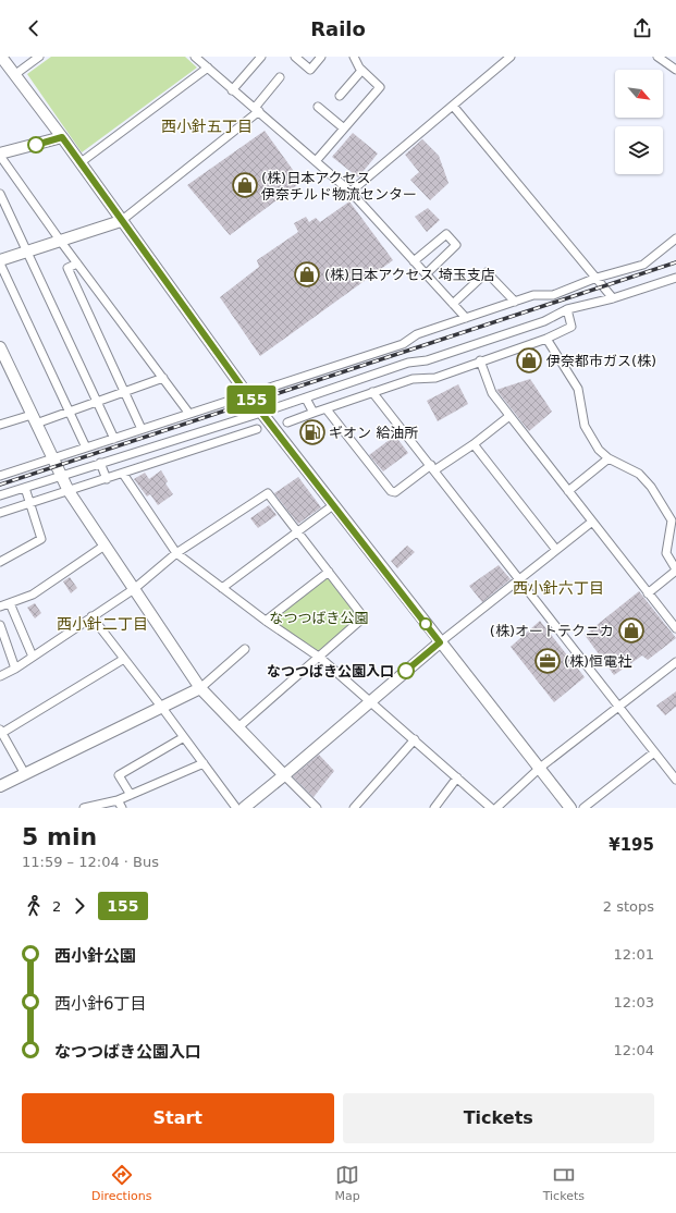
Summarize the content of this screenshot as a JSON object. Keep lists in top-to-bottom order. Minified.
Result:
{"districts":["西小針五丁目","西小針六丁目","西小針二丁目"],"parks":["なつつばき公園"],"places":{"shop":["(株)日本アクセス 伊奈チルド物流センター","(株)日本アクセス 埼玉支店","伊奈都市ガス(株)","(株)オートテクニカ"],"fuel station":["ギオン 給油所"],"office":["(株)恒電社"],"other":["なつつばき公園入口"]},"lines":["bus line 155"],"north":"bottom right","page":{"header":"Railo","on_map":"155","heading":["5 min","11:59 – 12:04 · Bus","¥195"],"legs":["2","155","2 stops"],"list":[{"name":"西小針公園","value":"12:01"},{"name":"西小針6丁目","value":"12:03"},{"name":"なつつばき公園入口","value":"12:04"}],"buttons":["Start","Tickets"],"tabs":["Directions","Map","Tickets"]}}
